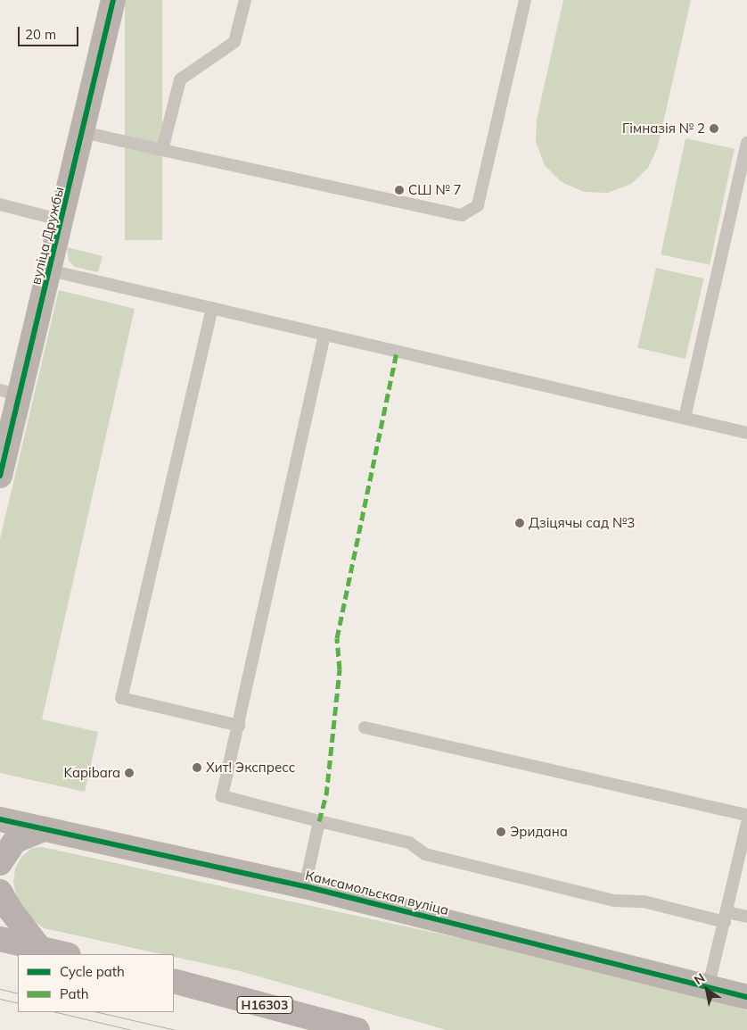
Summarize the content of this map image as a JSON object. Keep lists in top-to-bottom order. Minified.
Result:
{"streets":{"main road":["Н16303"],"street":["вуліца Дружбы","Камсамольская вуліца"]},"places":["Гімназія № 2","СШ № 7","Дзіцячы сад №3","Хит! Экспресс","Kapibara","Эридана"],"legend":["Cycle path","Path"],"scale_bar":"20 m","north":"top left"}
